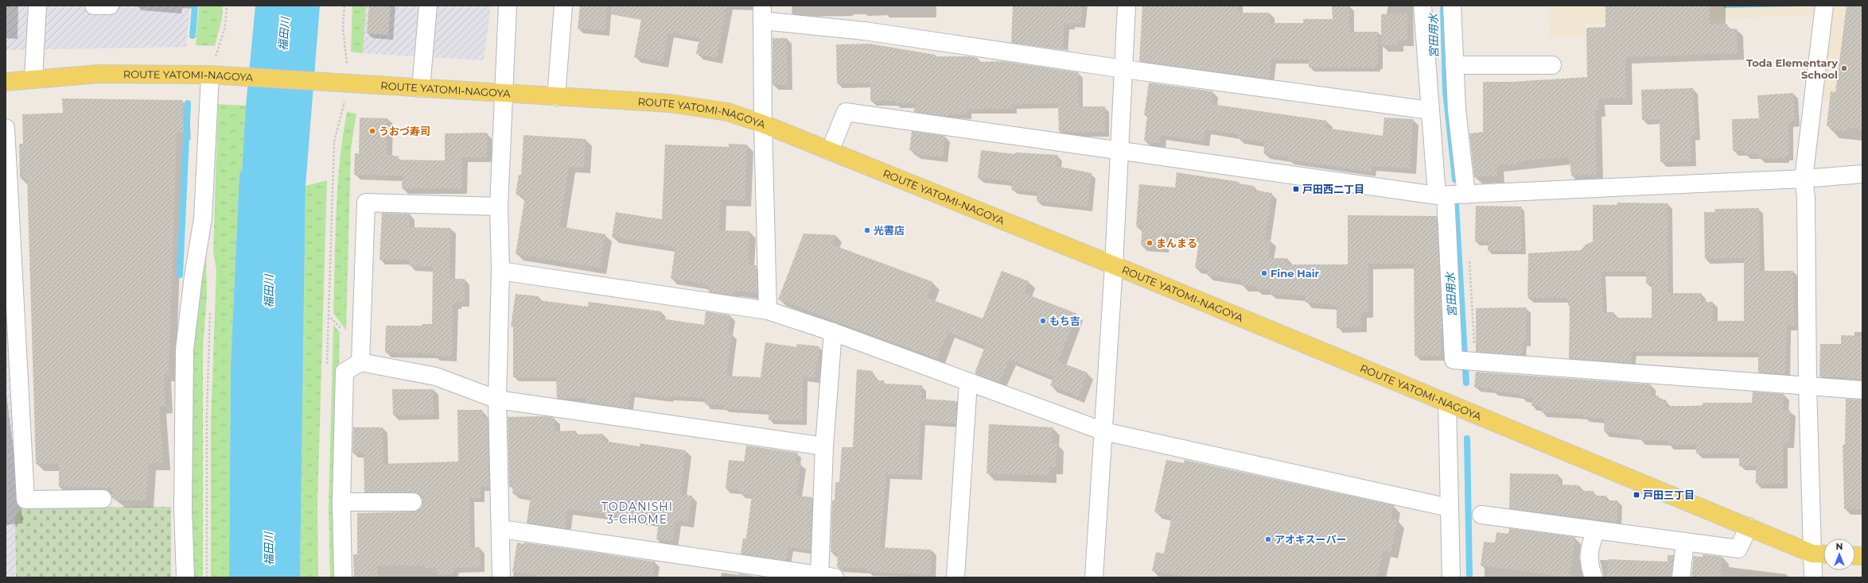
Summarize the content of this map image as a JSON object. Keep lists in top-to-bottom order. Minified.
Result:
{"streets":{"main road":["ROUTE YATOMI-NAGOYA"]},"districts":["TODANISHI 3-CHOME"],"water":["福田川","宮田用水"],"places":{"other":["Toda Elementary School","うおづ寿司","光書店","まんまる","Fine Hair","もち吉","アオキスーパー"],"transit":["戸田西二丁目","戸田三丁目"]},"north":"top"}
